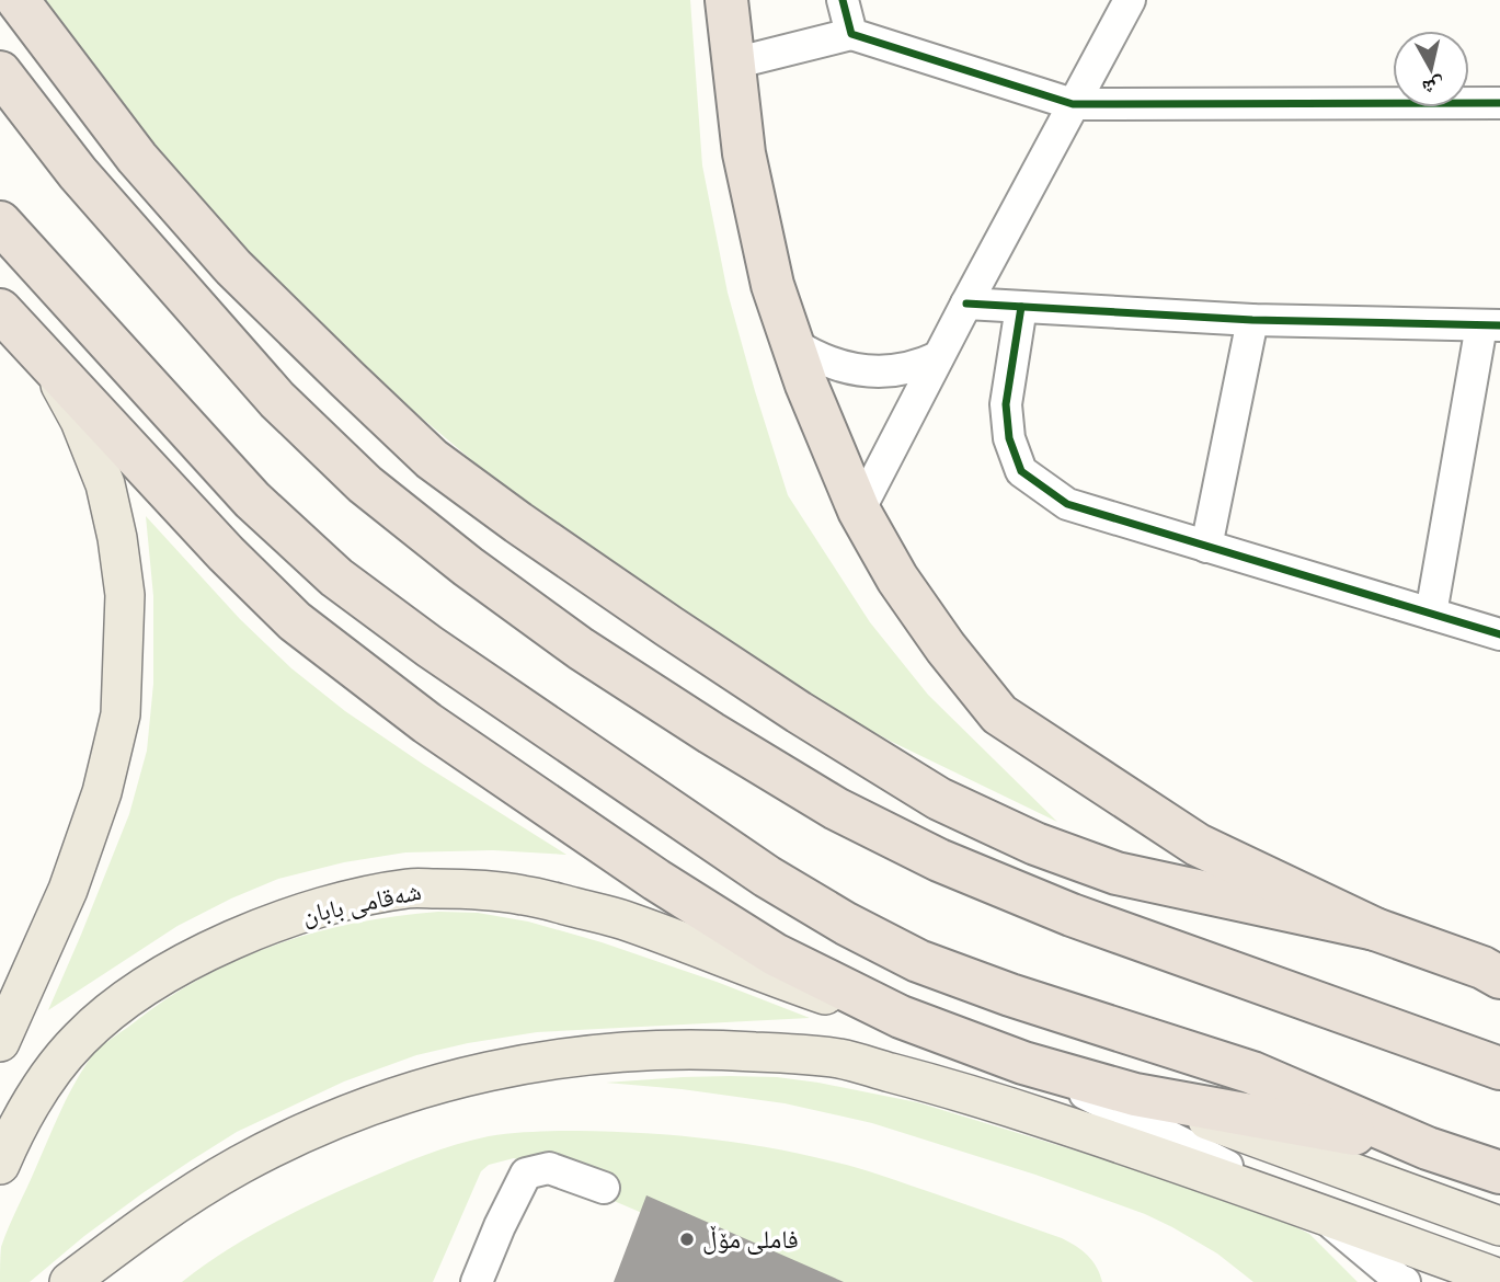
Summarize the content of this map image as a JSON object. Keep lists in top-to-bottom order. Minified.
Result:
{"streets":{"main road":["شەقامی بابان"]},"places":["فاملی مۆڵ"],"north":"bottom"}
